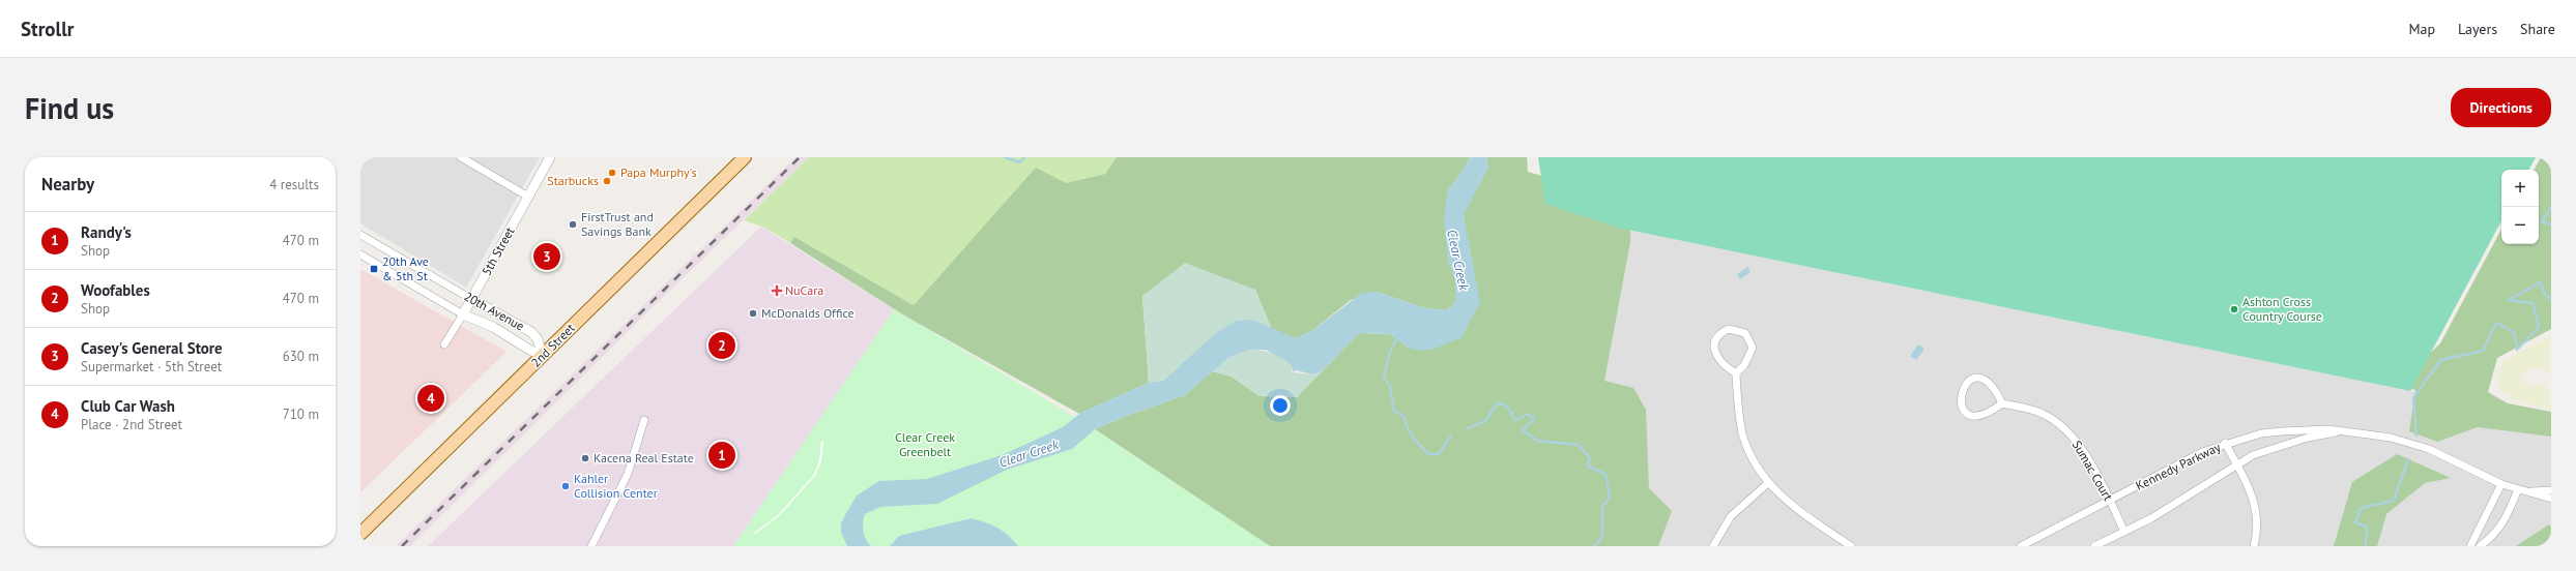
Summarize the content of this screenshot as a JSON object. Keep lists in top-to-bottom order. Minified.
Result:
{"streets":{"main road":["2nd Street"],"street":["5th Street","20th Avenue","Kennedy Parkway","Sumac Court"]},"crossings":[["5th Street","20th Avenue"],["20th Avenue","2nd Street"],["Kennedy Parkway","Sumac Court"]],"water":["Clear Creek"],"parks":["Clear Creek Greenbelt"],"places":{"other":["Papa Murphy's","Starbucks","FirstTrust and Savings Bank","Ashton Cross Country Course","McDonalds Office","Kacena Real Estate","Kahler Collision Center"],"transit":["20th Ave & 5th St"],"health":["NuCara"]},"page":{"header":"Strollr","nav":["Map","Layers","Share"],"buttons":"Directions","title":"Find us","heading":["Nearby","4 results"],"map_buttons":["+","−"],"list":[{"mark":"1","name":"Randy's","note":"Shop","value":"470 m"},{"mark":"2","name":"Woofables","note":"Shop","value":"470 m"},{"mark":"3","name":"Casey's General Store","note":"Supermarket · 5th Street","value":"630 m"},{"mark":"4","name":"Club Car Wash","note":"Place · 2nd Street","value":"710 m"}],"pins":["3","2","4","1"]}}
